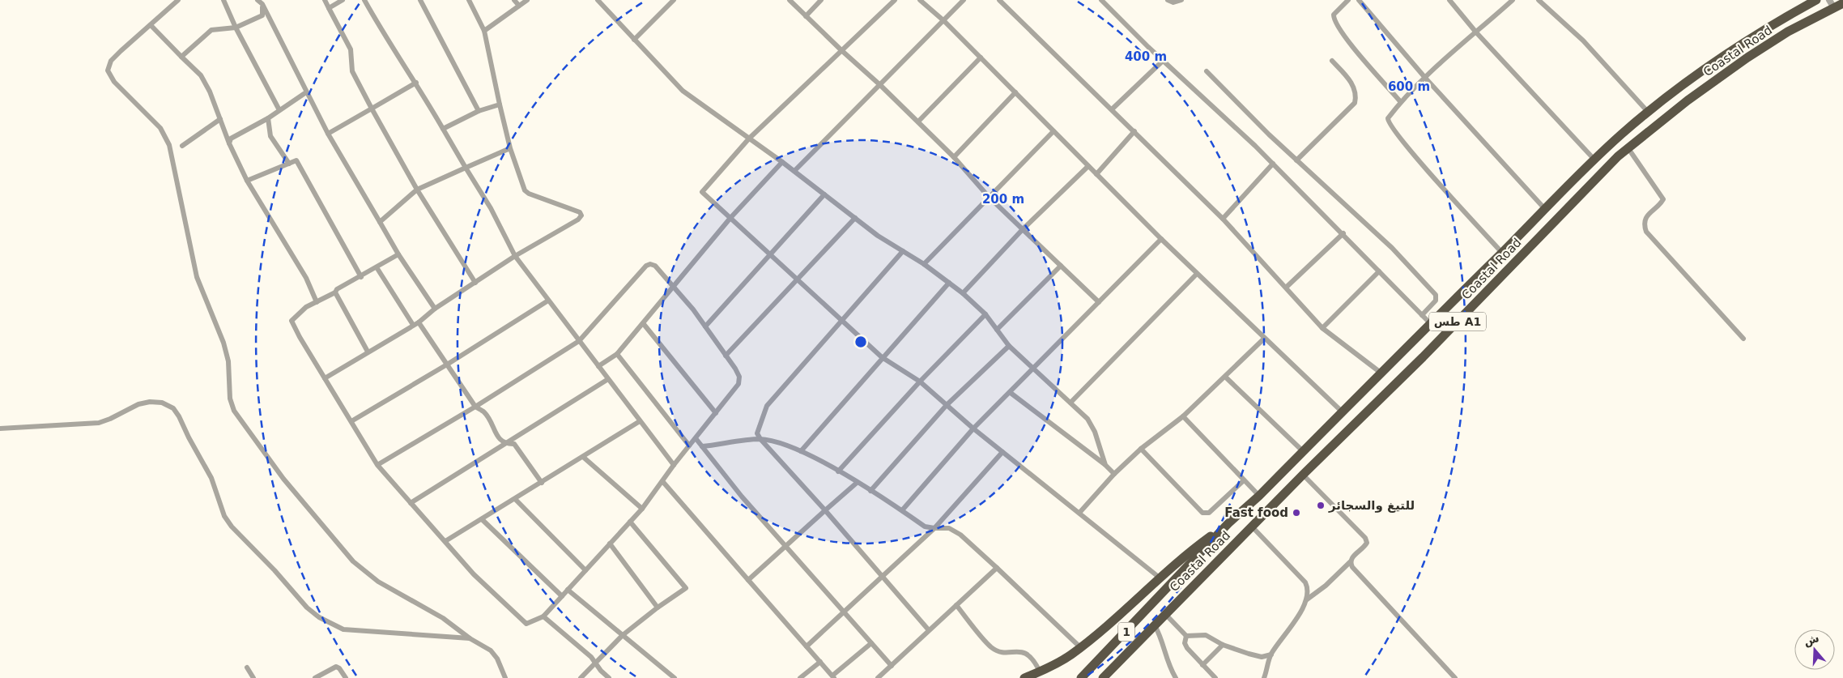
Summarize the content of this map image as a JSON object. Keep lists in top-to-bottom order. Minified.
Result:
{"streets":{"highway":["Coastal Road","طس A1","1"]},"crossings":[["Coastal Road","1"]],"places":["للتيغ والسجائر","Fast food"],"north":"top","rings":["400 m","600 m","200 m"]}
